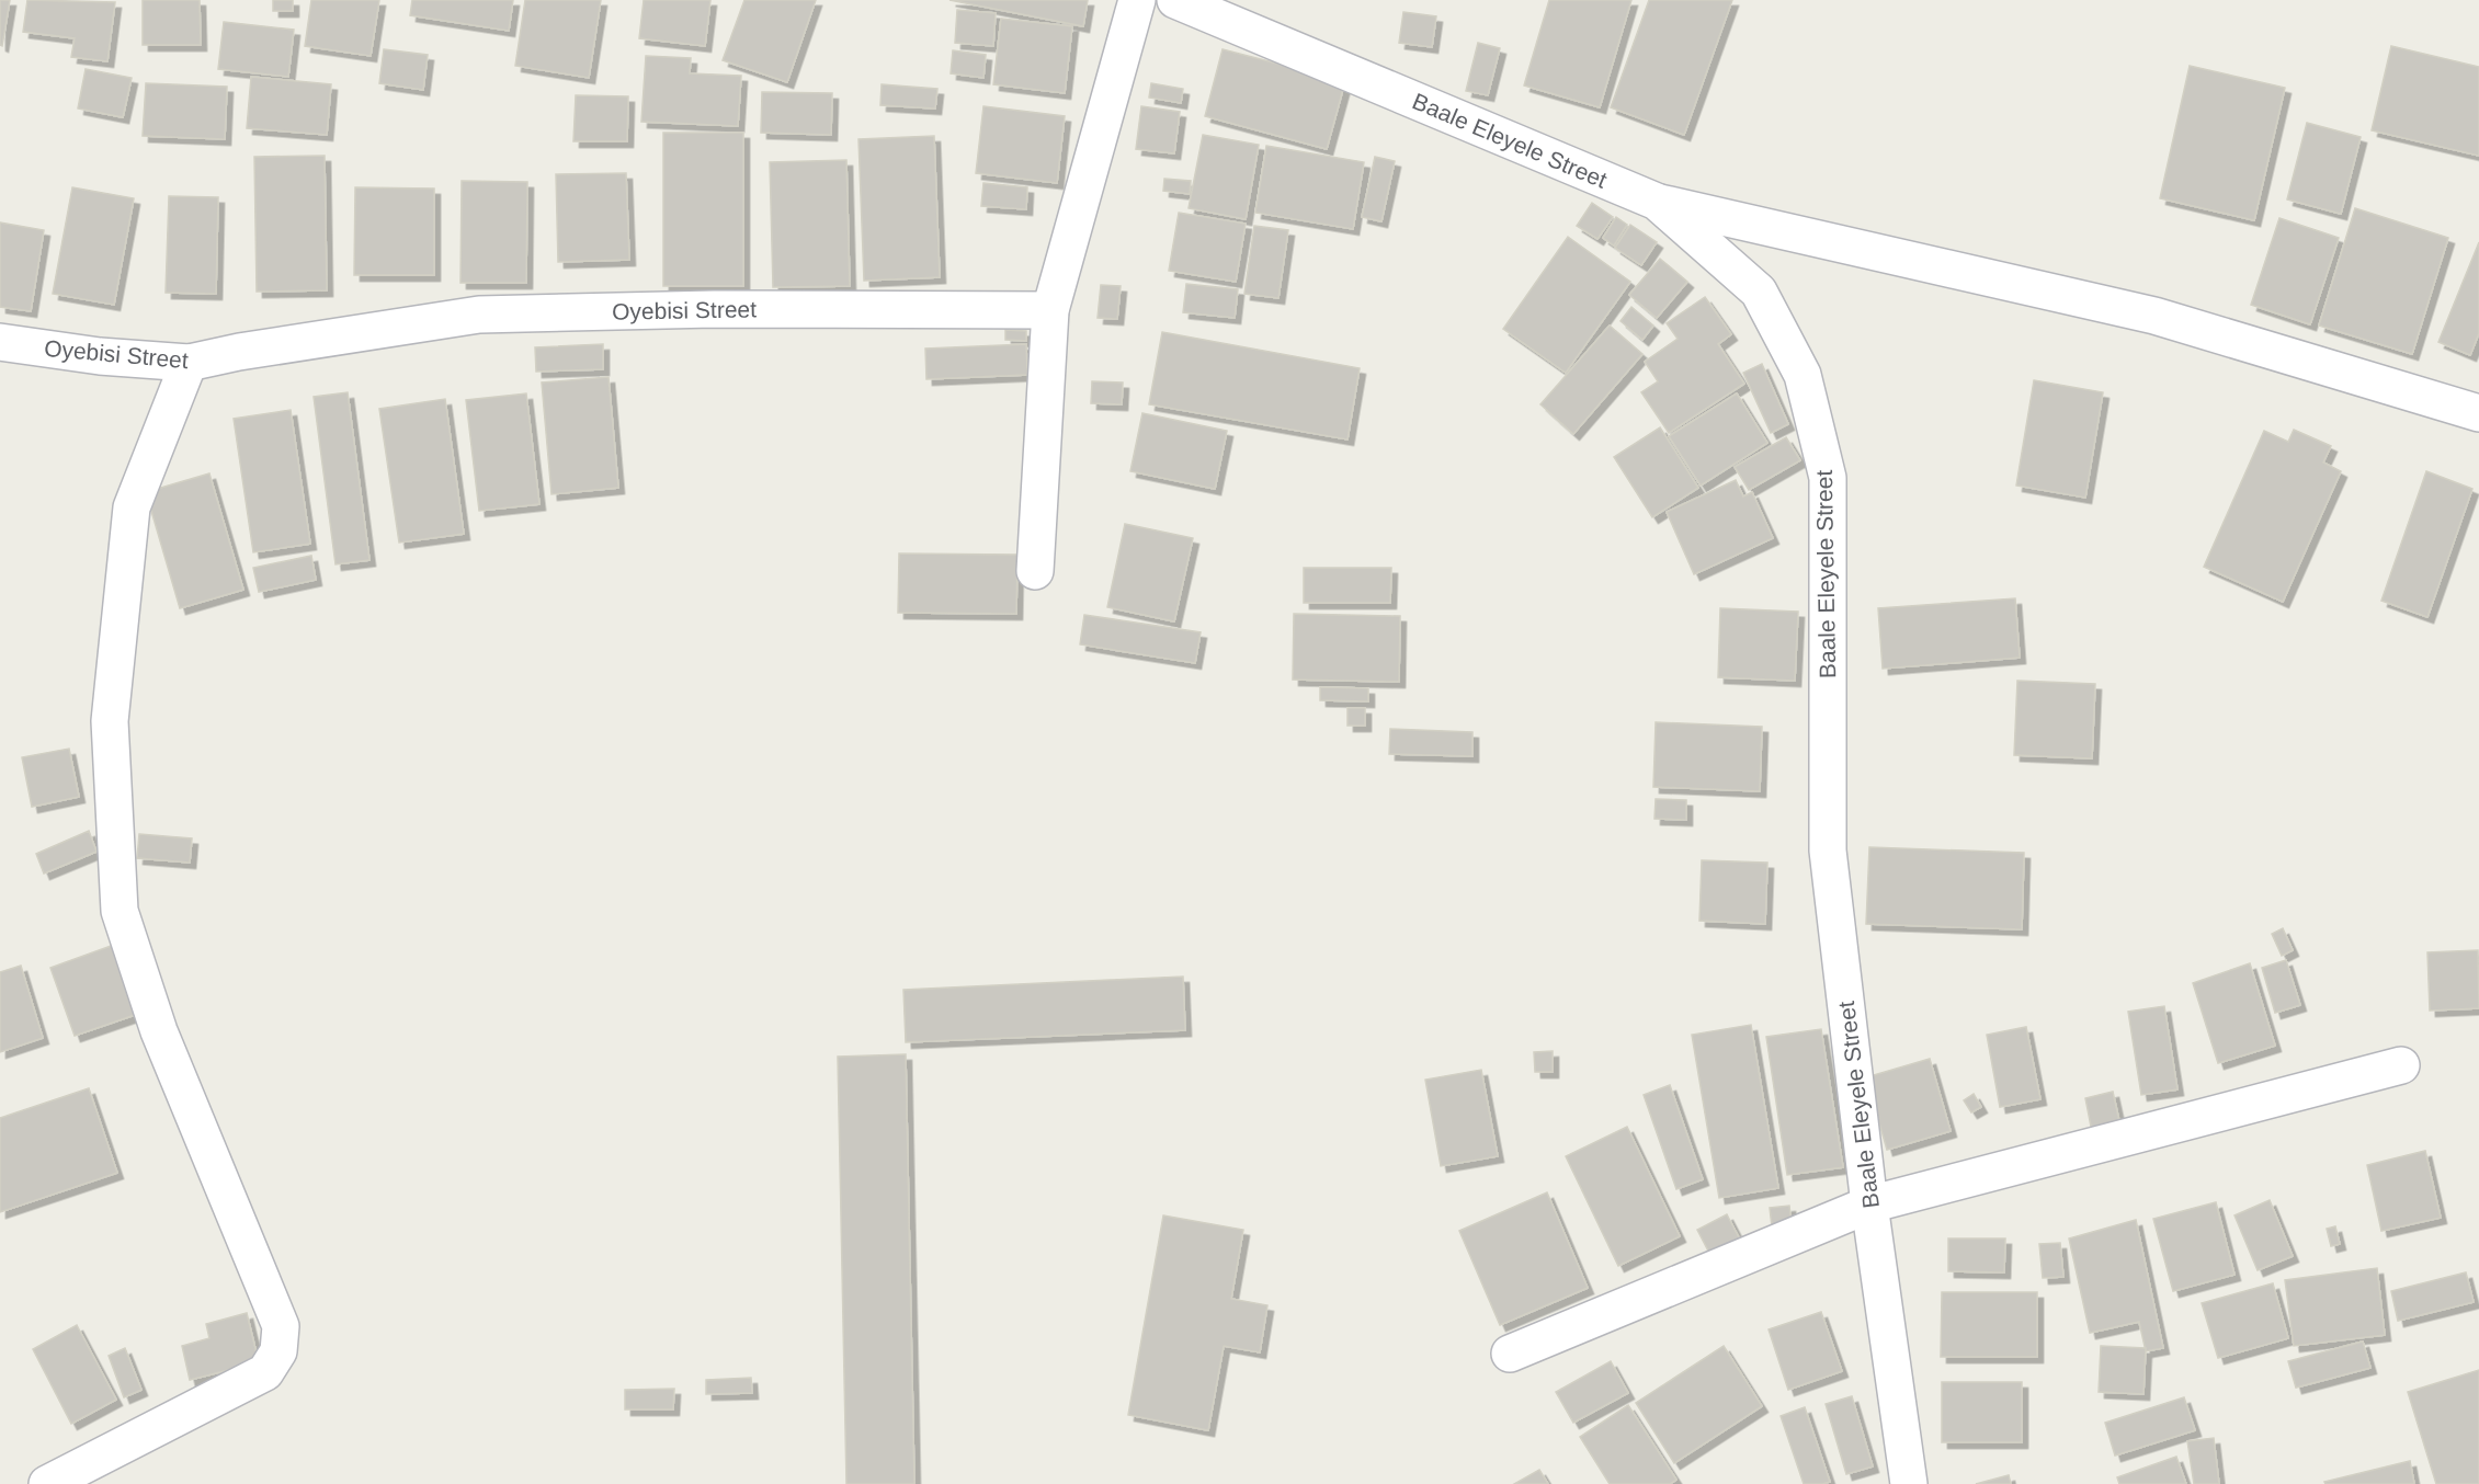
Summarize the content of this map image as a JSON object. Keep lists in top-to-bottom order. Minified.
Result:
{"streets":{"street":["Baale Eleyele Street","Oyebisi Street"]}}
